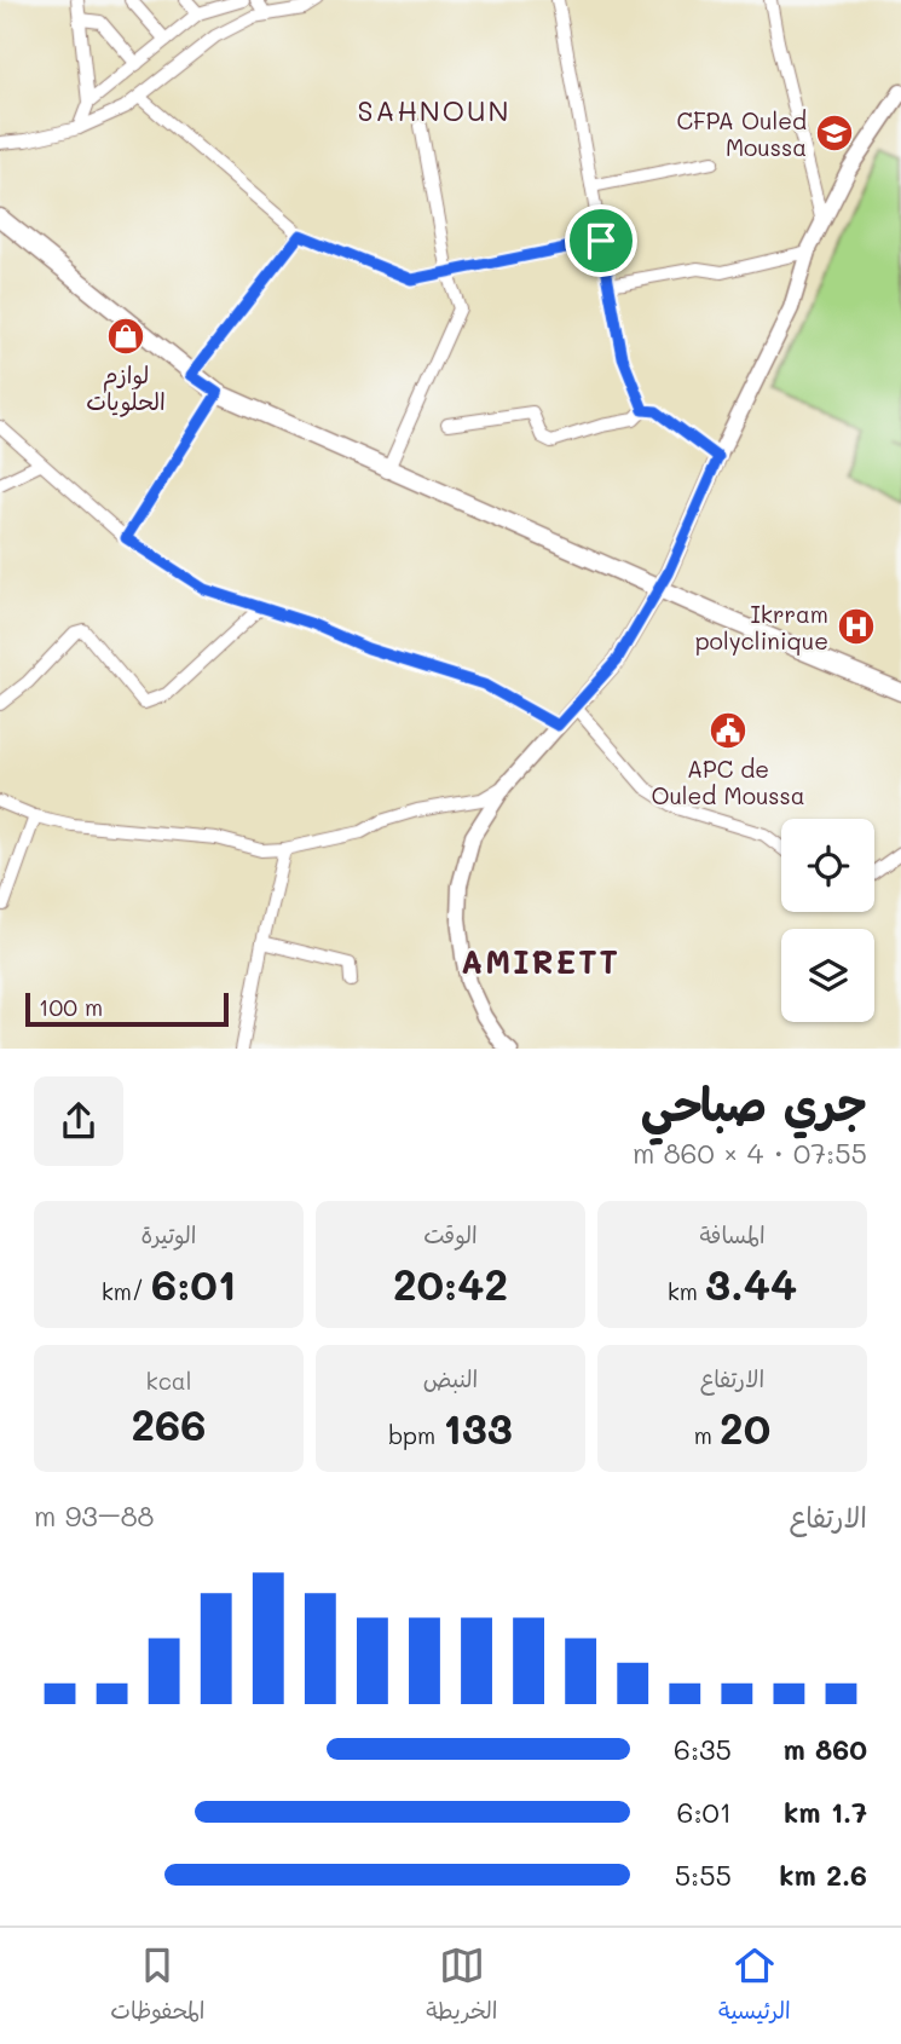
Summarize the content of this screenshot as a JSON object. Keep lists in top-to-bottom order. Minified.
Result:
{"districts":["SAHNOUN","AMIRETT"],"places":{"school or university":["CFPA Ouled Moussa"],"shop":["لوازم الحلويات"],"hospital":["Ikrram polyclinique"],"public building":["APC de Ouled Moussa"]},"scale_bar":"100 m","page":{"scale":"100 m","heading":["جري صباحي","07:55 · 4 × 860 m"],"stats":[["المسافة","3.44 km"],["الوقت","20:42"],["الوتيرة","6:01 /km"],["الارتفاع","20 m"],["النبض","133 bpm"],["kcal","266"]],"chart":["الارتفاع","88–93 m"],"list":[{"name":"860 m","note":"6:35"},{"name":"1.7 km","note":"6:01"},{"name":"2.6 km","note":"5:55"}],"tabs":["الرئيسية","الخريطة","المحفوظات"]}}
